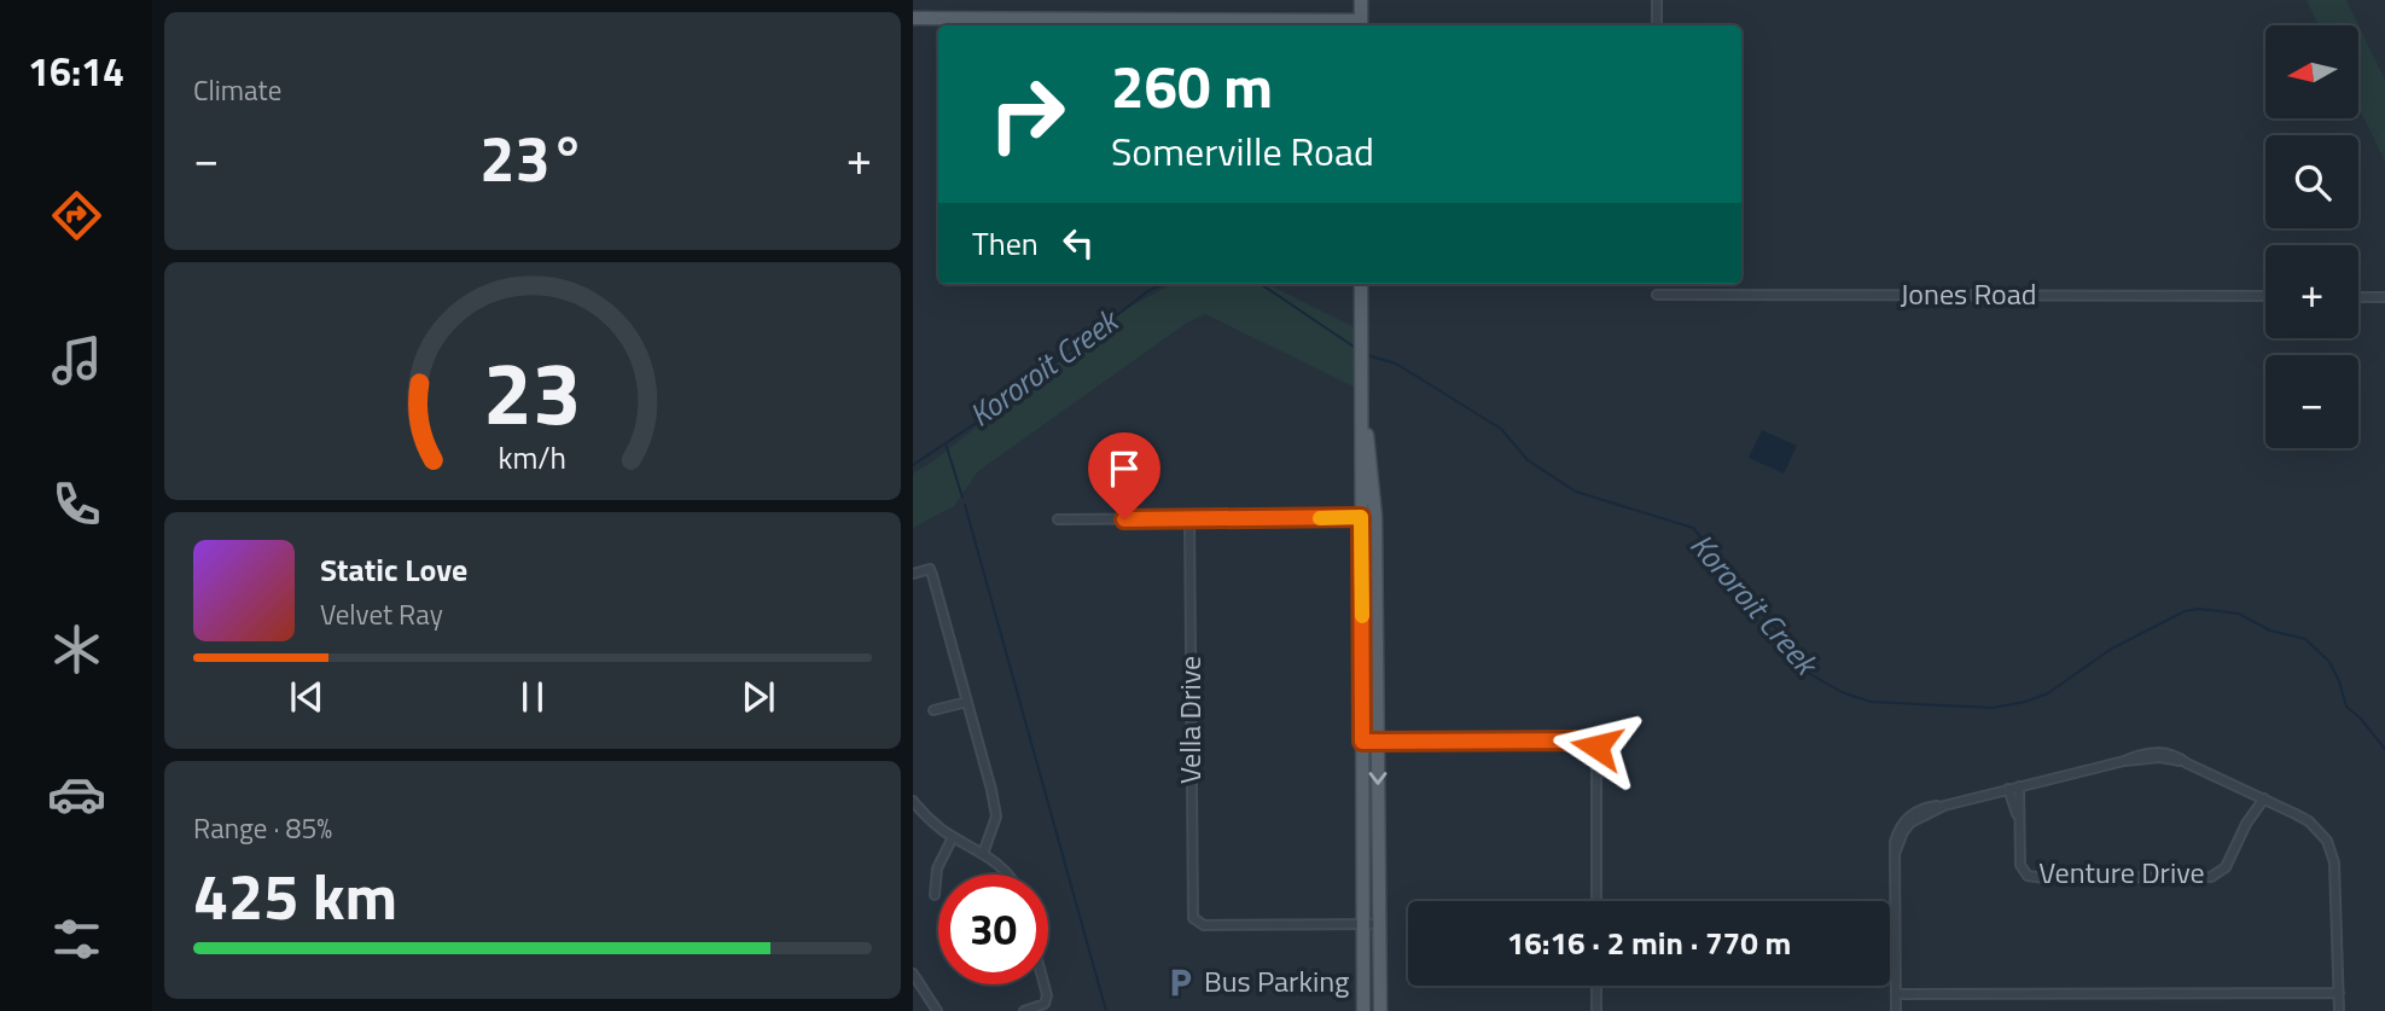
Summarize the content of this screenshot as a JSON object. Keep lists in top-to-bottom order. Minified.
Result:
{"streets":{"street":["Jones Road","Vella Drive","Venture Drive"]},"water":["Kororoit Creek"],"places":{"parking":["Bus Parking"]},"north":"left","page":{"tabs":"16:14","tile":["Climate",["Range · 85%","425 km"]],"map_buttons":["+","−"],"turn":["260 m","Somerville Road"],"heat":["−","23°","+"],"then":"Then","song":["Static Love","Velvet Ray"],"limit":"30","trip":"16:16 · 2 min · 770 m","gauge":["23","km/h"]}}
